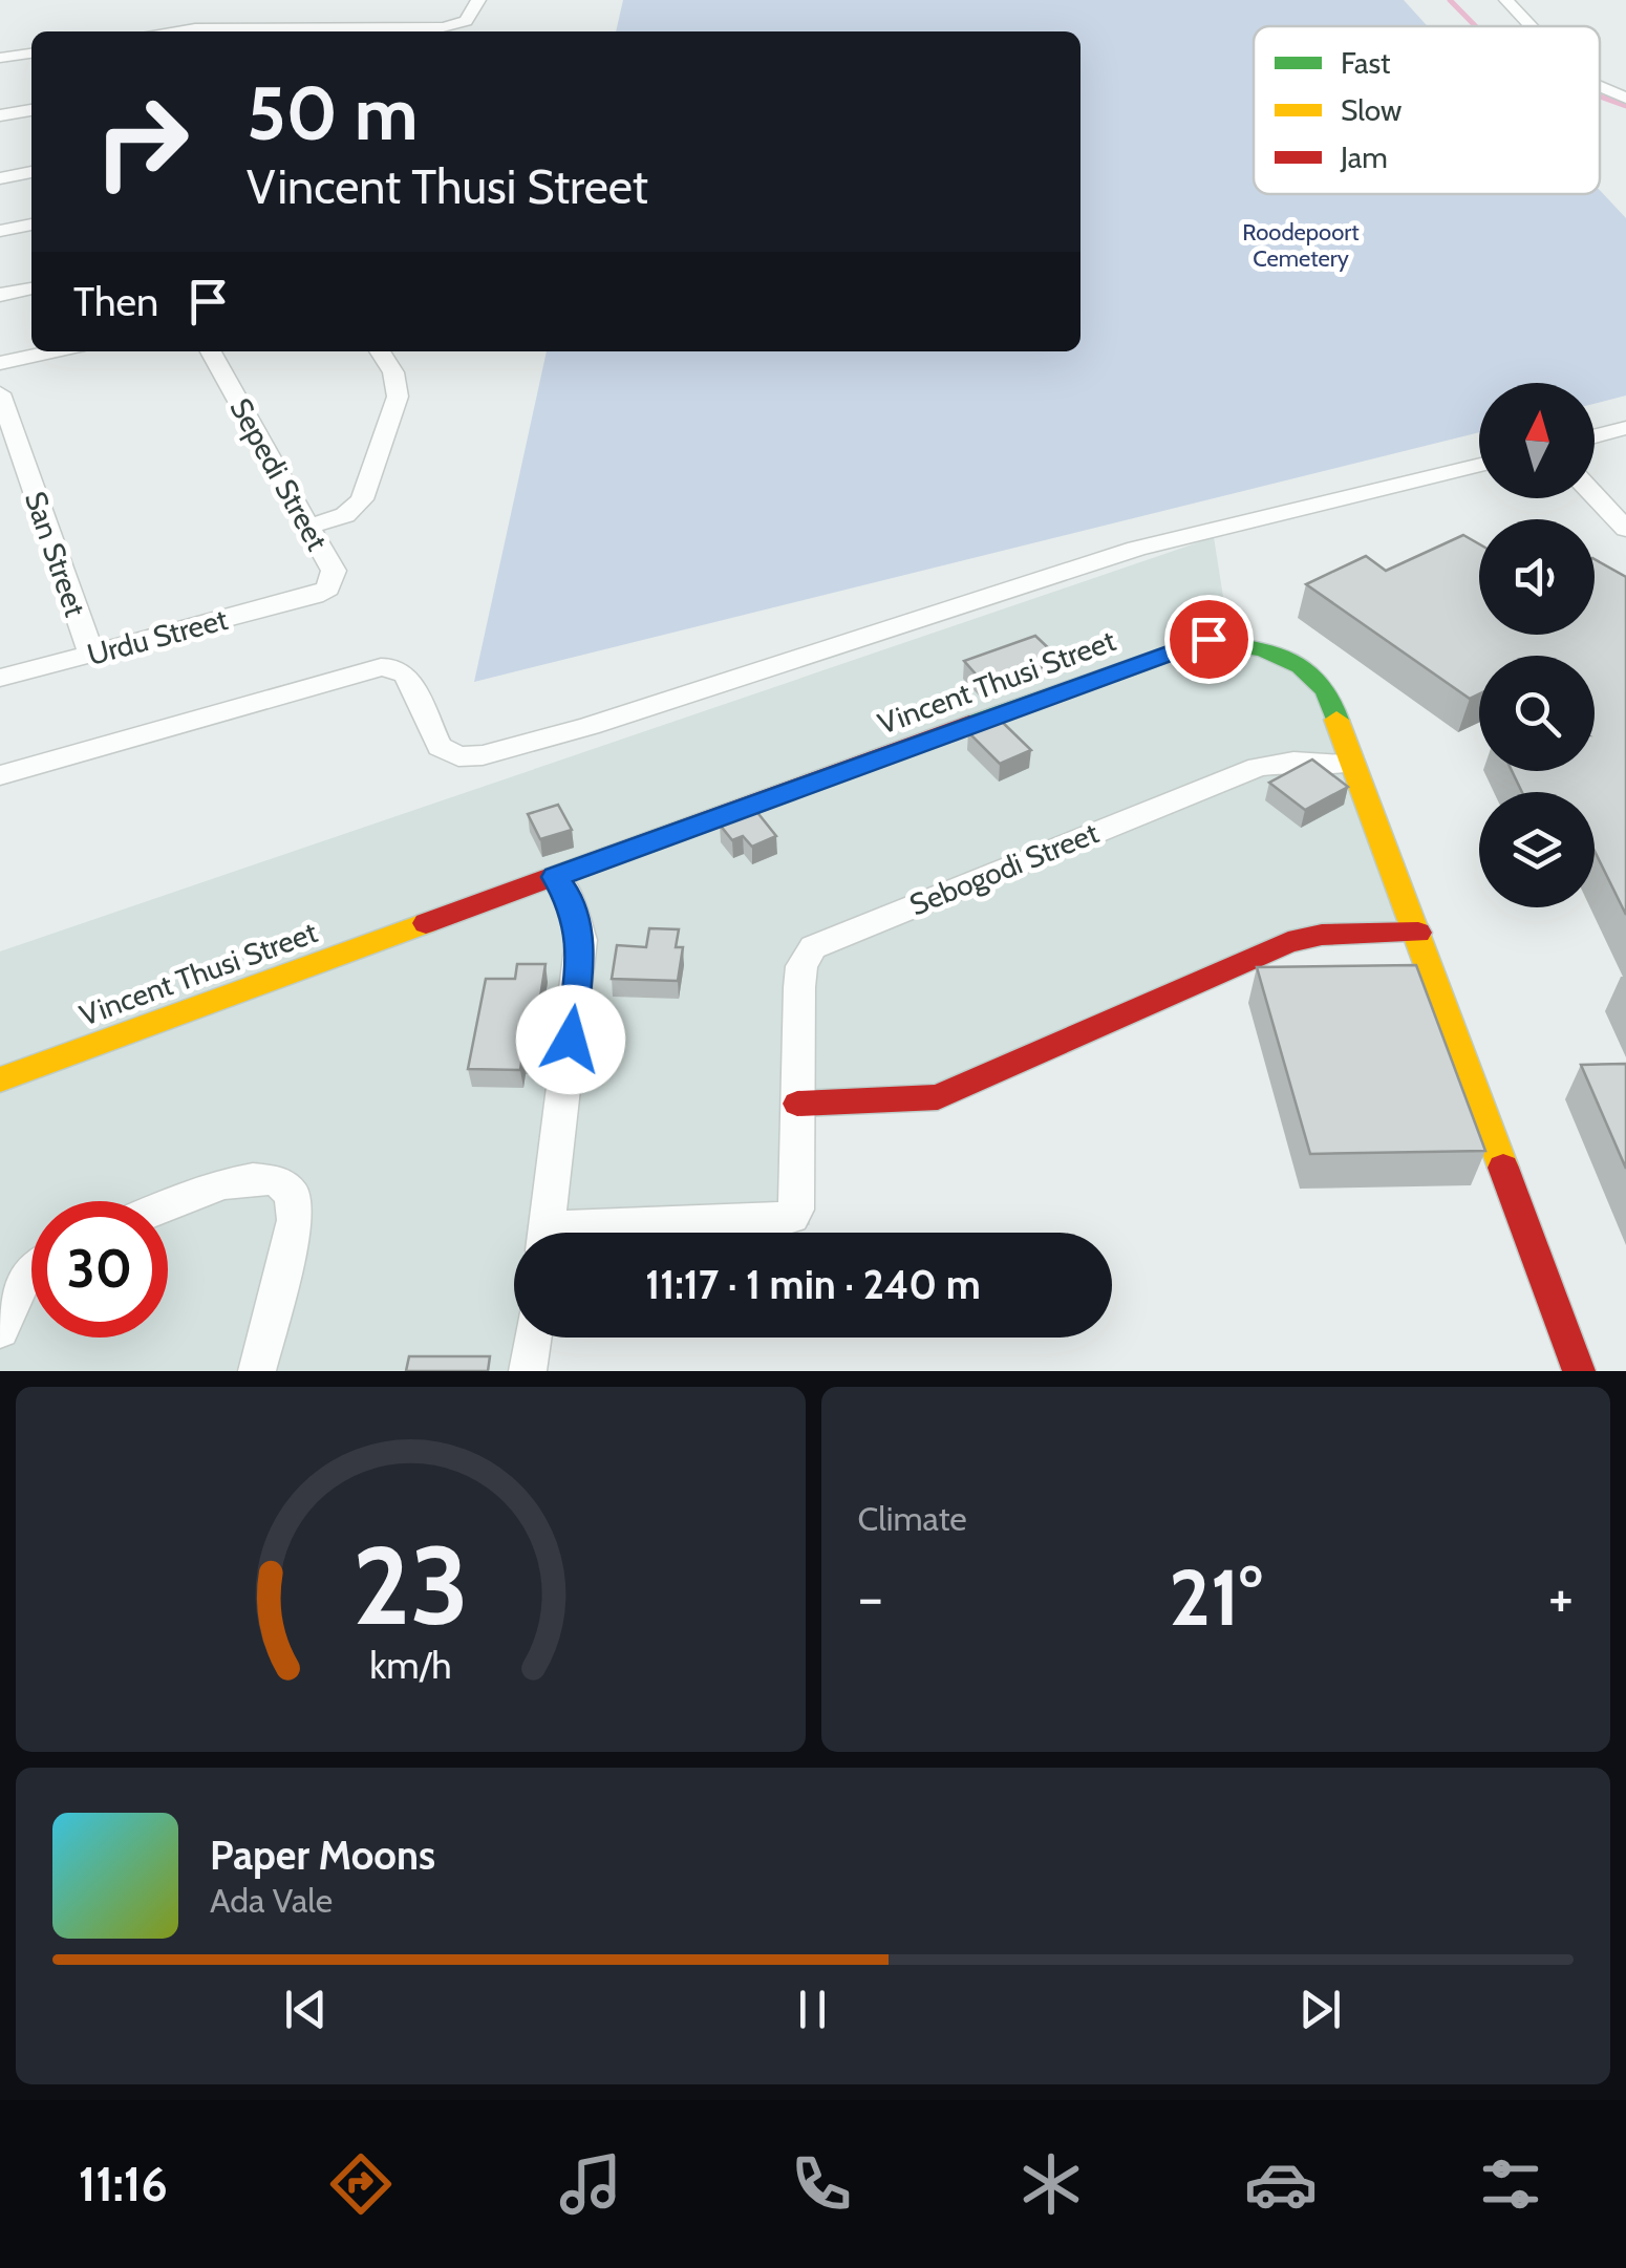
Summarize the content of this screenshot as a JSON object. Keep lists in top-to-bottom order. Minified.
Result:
{"streets":{"street":["Sepedi Street","San Street","Urdu Street","Vincent Thusi Street","Sebogodi Street"]},"crossings":[["Sepedi Street","Urdu Street"],["San Street","Urdu Street"],["Vincent Thusi Street","Sebogodi Street"]],"parks":["Roodepoort Cemetery"],"legend":["Fast","Slow","Jam"],"north":"top","page":{"turn":["50 m","Vincent Thusi Street"],"then":"Then","limit":"30","trip":"11:17 · 1 min · 240 m","tile":"Climate","heat":["−","21°","+"],"song":["Paper Moons","Ada Vale"],"tabs":"11:16","gauge":["23","km/h"]}}
